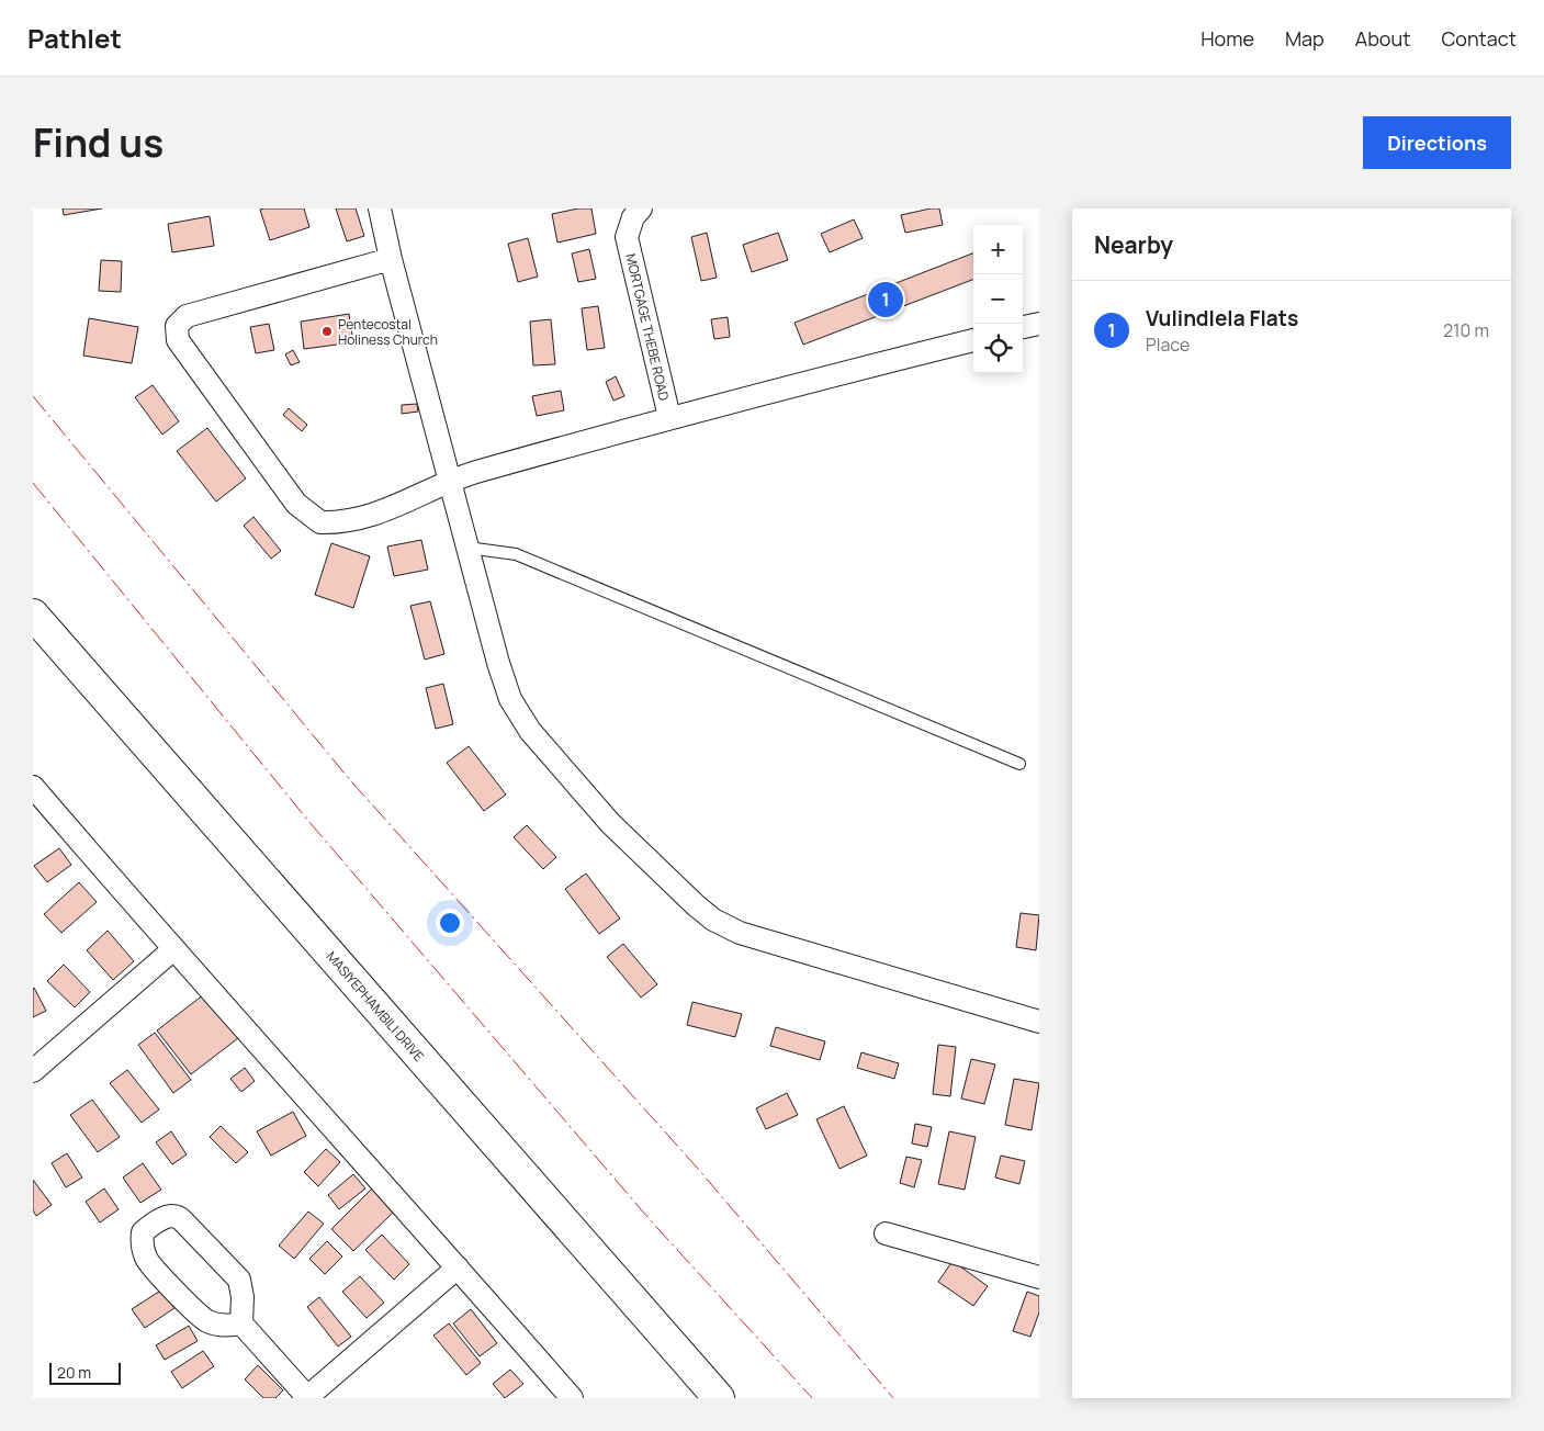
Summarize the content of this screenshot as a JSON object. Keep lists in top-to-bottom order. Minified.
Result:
{"streets":{"main road":["MASIYEPHAMBILI DRIVE"],"street":["MORTGAGE THEBE ROAD"]},"places":["Pentecostal Holiness Church"],"scale_bar":"20 m","page":{"header":"Pathlet","nav":["Home","Map","About","Contact"],"title":"Find us","buttons":"Directions","heading":"Nearby","map_buttons":["+","−"],"pins":"1","list":[{"mark":"1","name":"Vulindlela Flats","note":"Place","value":"210 m"}],"scale":"20 m"}}
